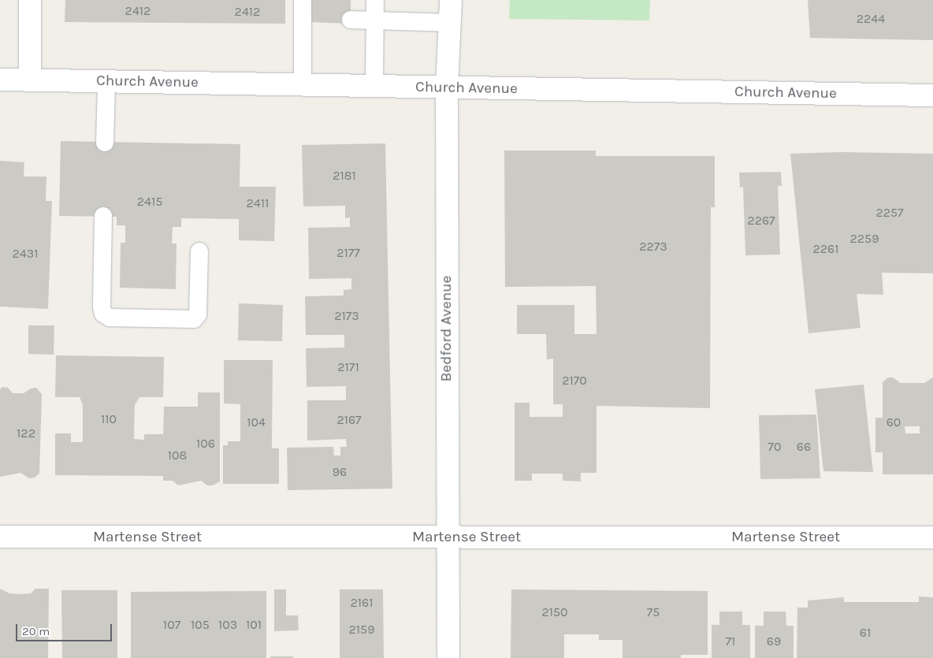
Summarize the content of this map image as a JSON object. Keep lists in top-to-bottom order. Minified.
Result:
{"streets":{"street":["Church Avenue","Bedford Avenue","Martense Street"]},"crossings":[["Church Avenue","Bedford Avenue"],["Bedford Avenue","Martense Street"]],"house_numbers":["2412","2412","2244","2181","2415","2411","2257","2267","2259","2273","2261","2177","2431","2173","2171","2170","110","2167","104","60","122","106","70","66","108","96","2161","2150","75","107","105","103","101","2159","61","71","69"],"scale_bar":"20 m"}
